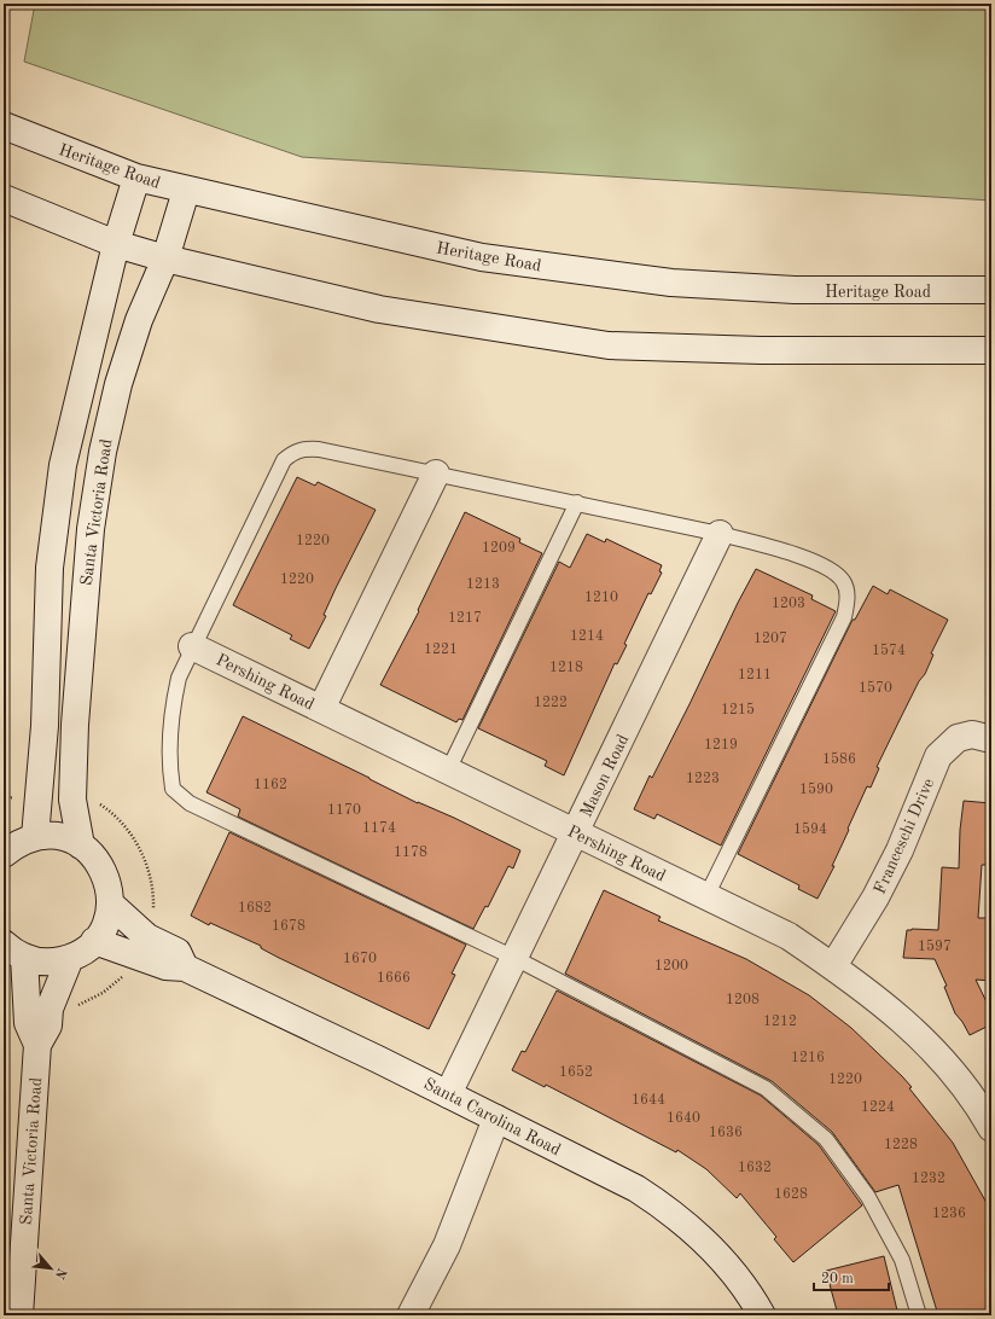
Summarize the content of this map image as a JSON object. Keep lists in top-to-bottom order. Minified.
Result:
{"streets":{"street":["Heritage Road","Santa Victoria Road","Pershing Road","Mason Road","Franceschi Drive","Santa Carolina Road"]},"crossings":[["Heritage Road","Santa Victoria Road"],["Pershing Road","Mason Road"],["Pershing Road","Franceschi Drive"],["Mason Road","Santa Carolina Road"]],"house_numbers":["1220","1209","1220","1213","1210","1203","1217","1214","1207","1221","1574","1218","1211","1570","1222","1215","1219","1586","1223","1162","1590","1170","1174","1594","1178","1682","1678","1597","1670","1200","1666","1208","1212","1216","1652","1220","1644","1224","1640","1636","1228","1632","1232","1628","1236"],"scale_bar":"20 m","north":"bottom right"}
